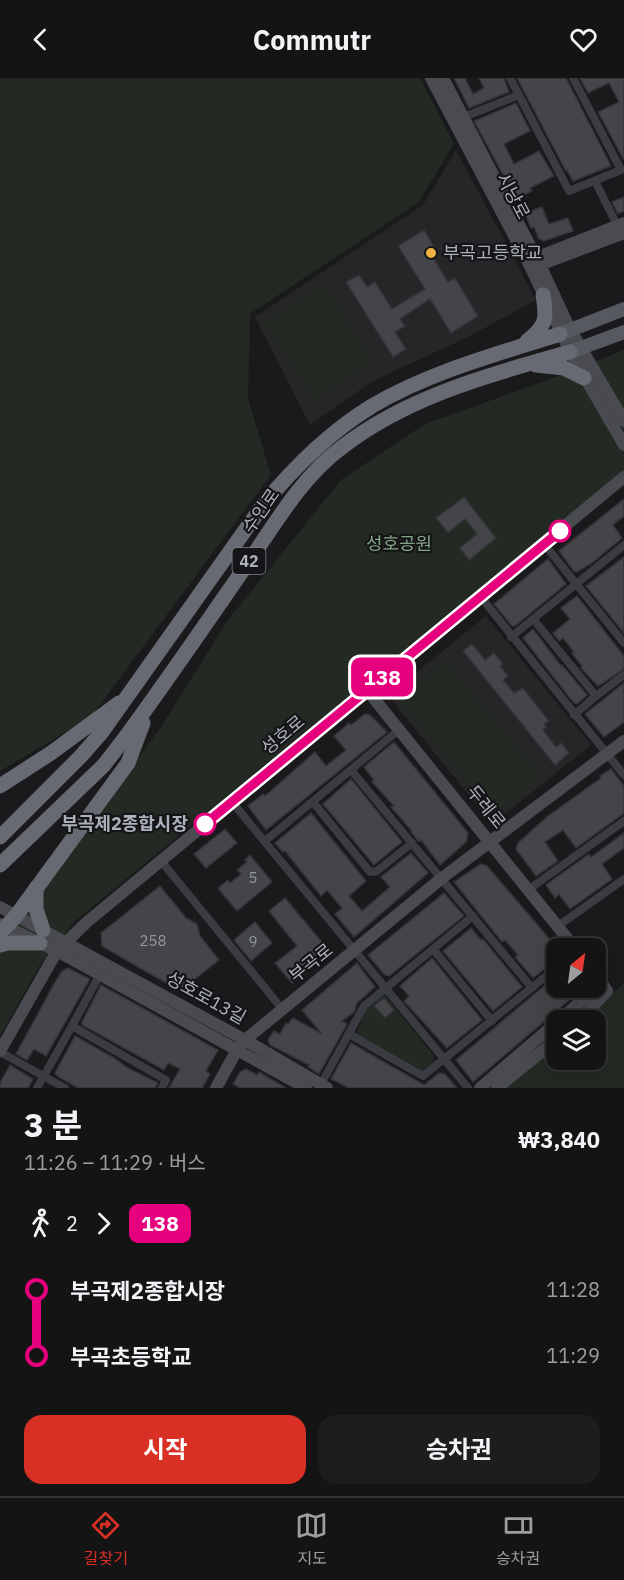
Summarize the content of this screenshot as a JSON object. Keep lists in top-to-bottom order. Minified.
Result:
{"streets":{"highway":["수인로","42"],"street":["시낭로","성호로","두레로","부곡로","성호로13길"]},"crossings":[["시낭로","수인로"],["성호로","두레로"],["성호로","성호로13길"],["두레로","부곡로"],["부곡로","성호로13길"]],"parks":["성호공원"],"places":["부곡고등학교","부곡제2종합시장"],"lines":["bus line 138"],"house_numbers":["5","258","9"],"north":"top right","page":{"header":"Commutr","on_map":"138","heading":["3 분","11:26 – 11:29 · 버스","₩3,840"],"legs":["2","138"],"list":[{"name":"부곡제2종합시장","value":"11:28"},{"name":"부곡초등학교","value":"11:29"}],"buttons":["시작","승차권"],"tabs":["길찾기","지도","승차권"]}}
